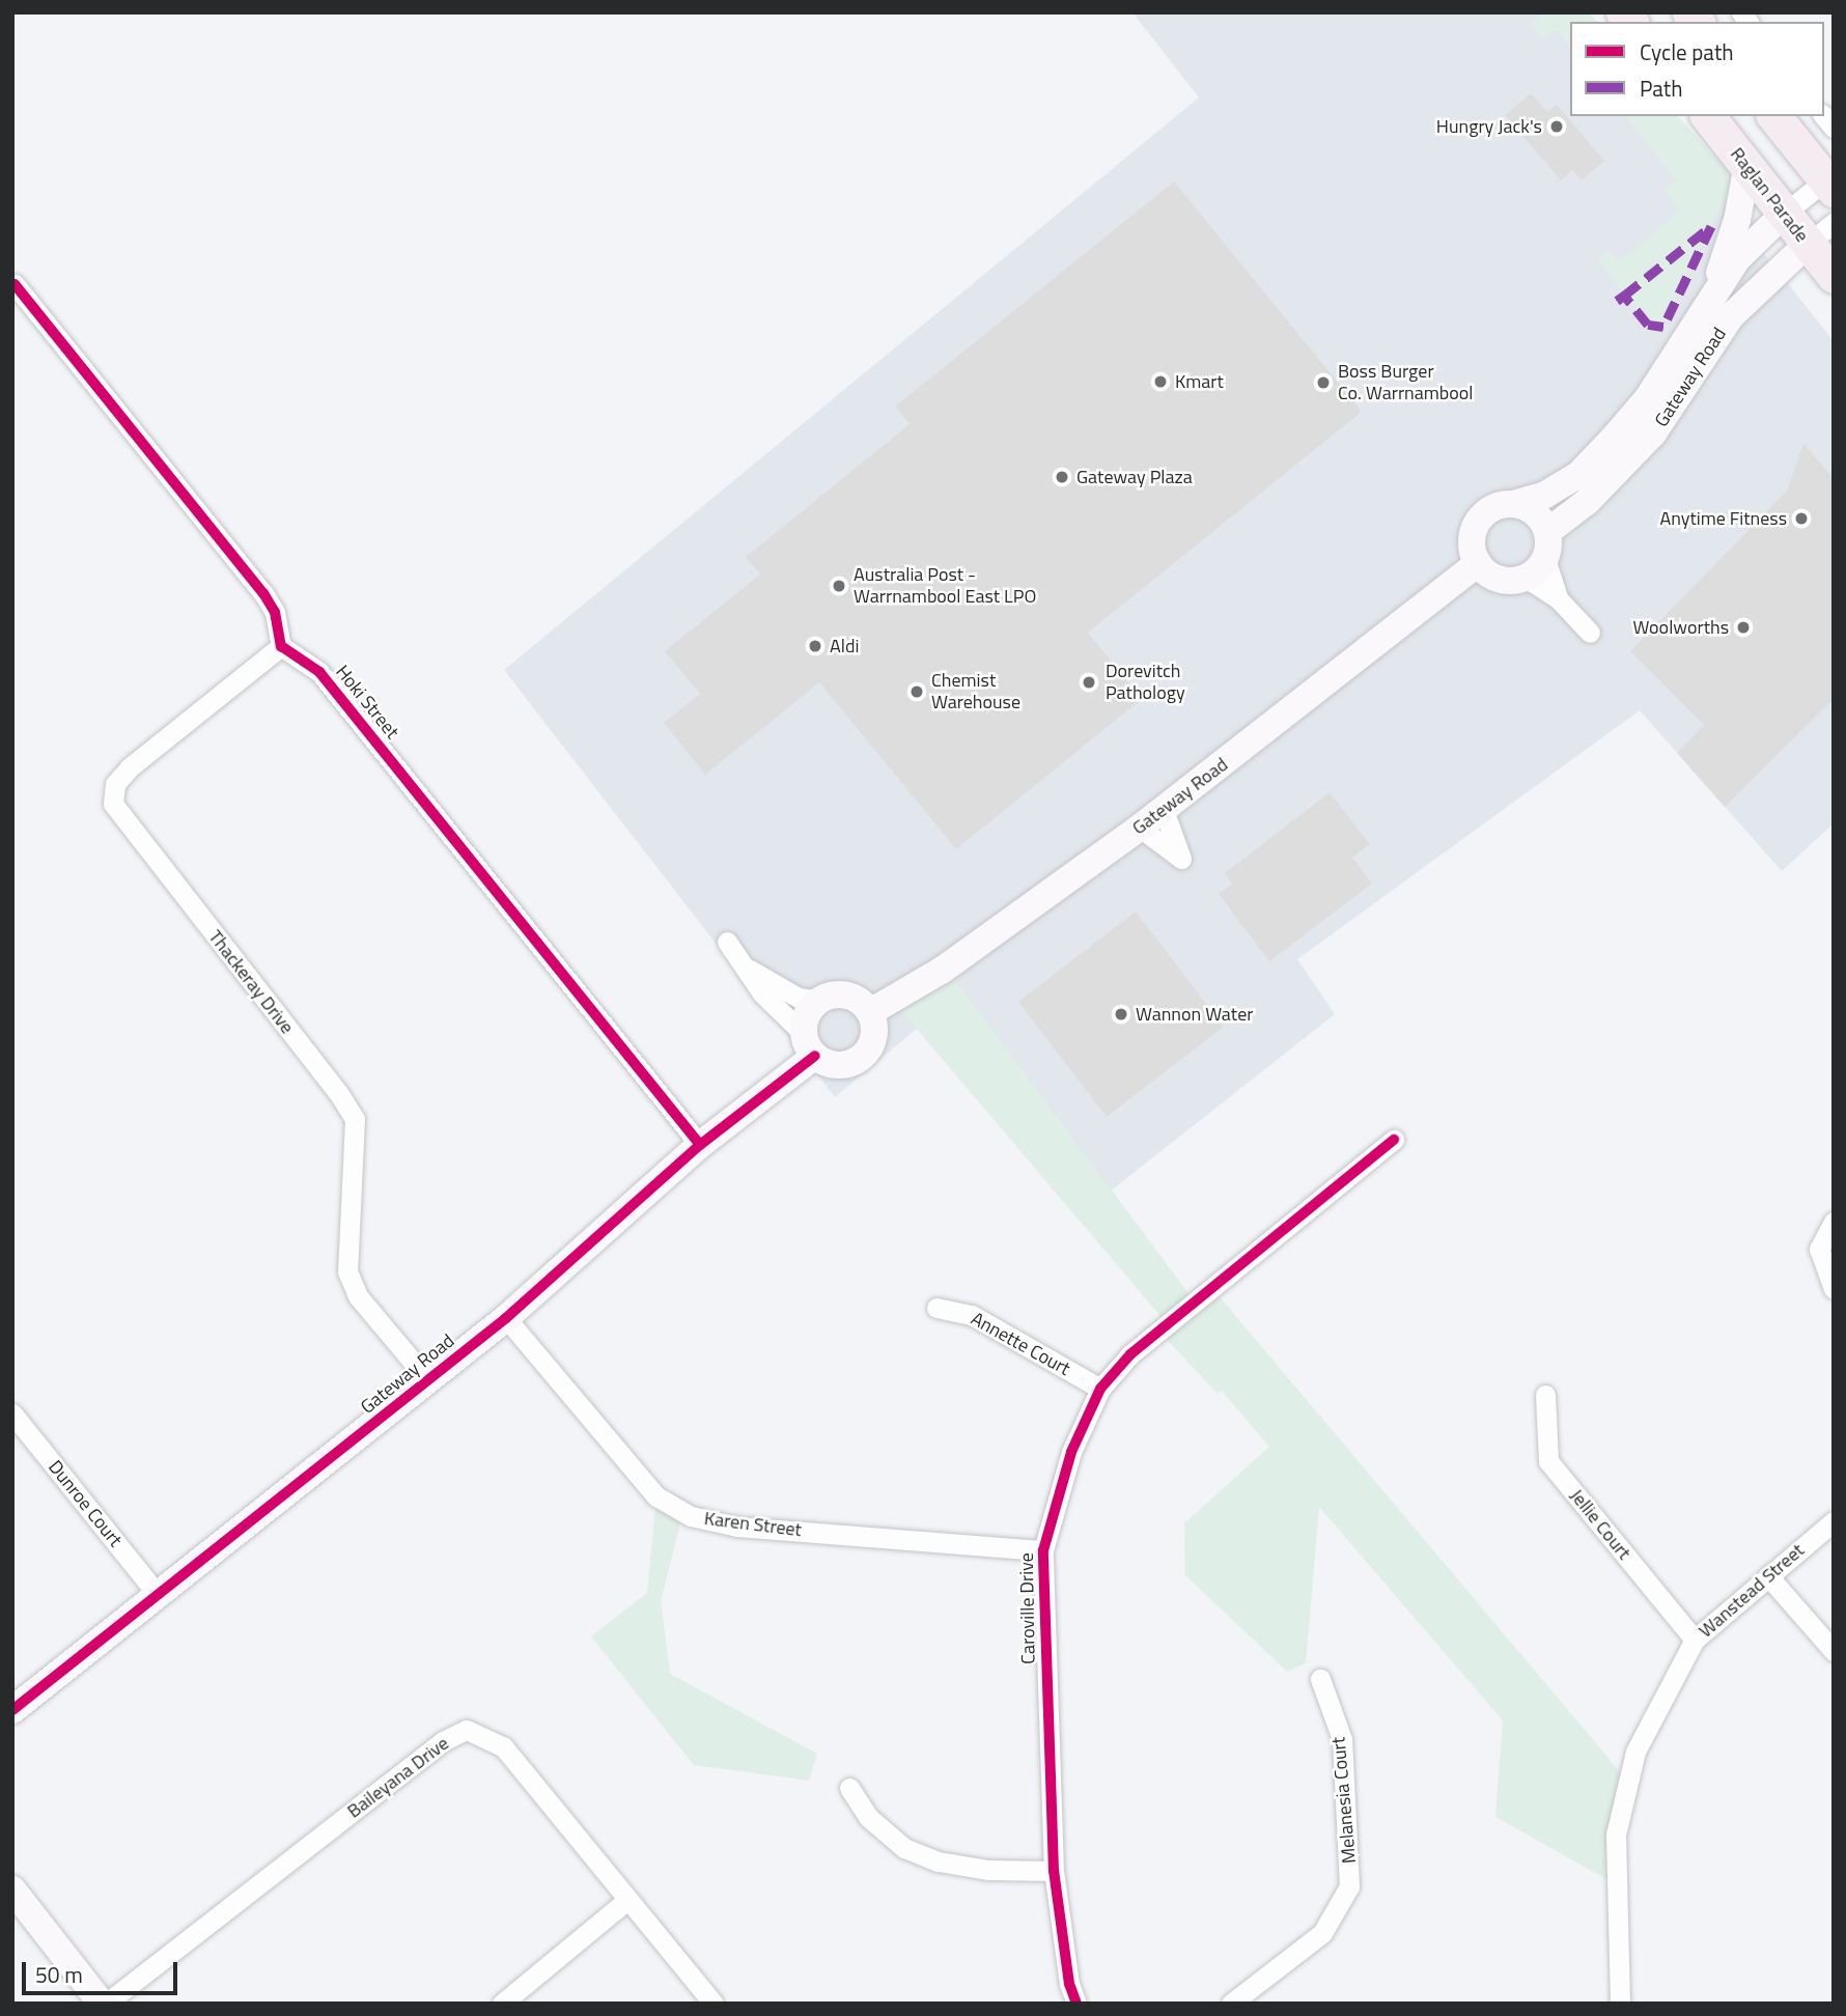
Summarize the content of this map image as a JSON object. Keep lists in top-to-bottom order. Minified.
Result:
{"streets":{"highway":["Raglan Parade"],"street":["Gateway Road","Hoki Street","Thackeray Drive","Annette Court","Dunroe Court","Karen Street","Jellie Court","Wanstead Street","Caroville Drive","Baileyana Drive","Melanesia Court"]},"crossings":[["Raglan Parade","Gateway Road"],["Gateway Road","Hoki Street"],["Gateway Road","Thackeray Drive"],["Gateway Road","Dunroe Court"],["Gateway Road","Karen Street"],["Hoki Street","Thackeray Drive"],["Annette Court","Caroville Drive"],["Karen Street","Caroville Drive"],["Jellie Court","Wanstead Street"]],"places":["Hungry Jack's","Kmart","Boss Burger Co. Warrnambool","Gateway Plaza","Anytime Fitness","Australia Post - Warrnambool East LPO","Woolworths","Aldi","Dorevitch Pathology","Chemist Warehouse","Wannon Water"],"legend":["Cycle path","Path"],"scale_bar":"50 m"}
